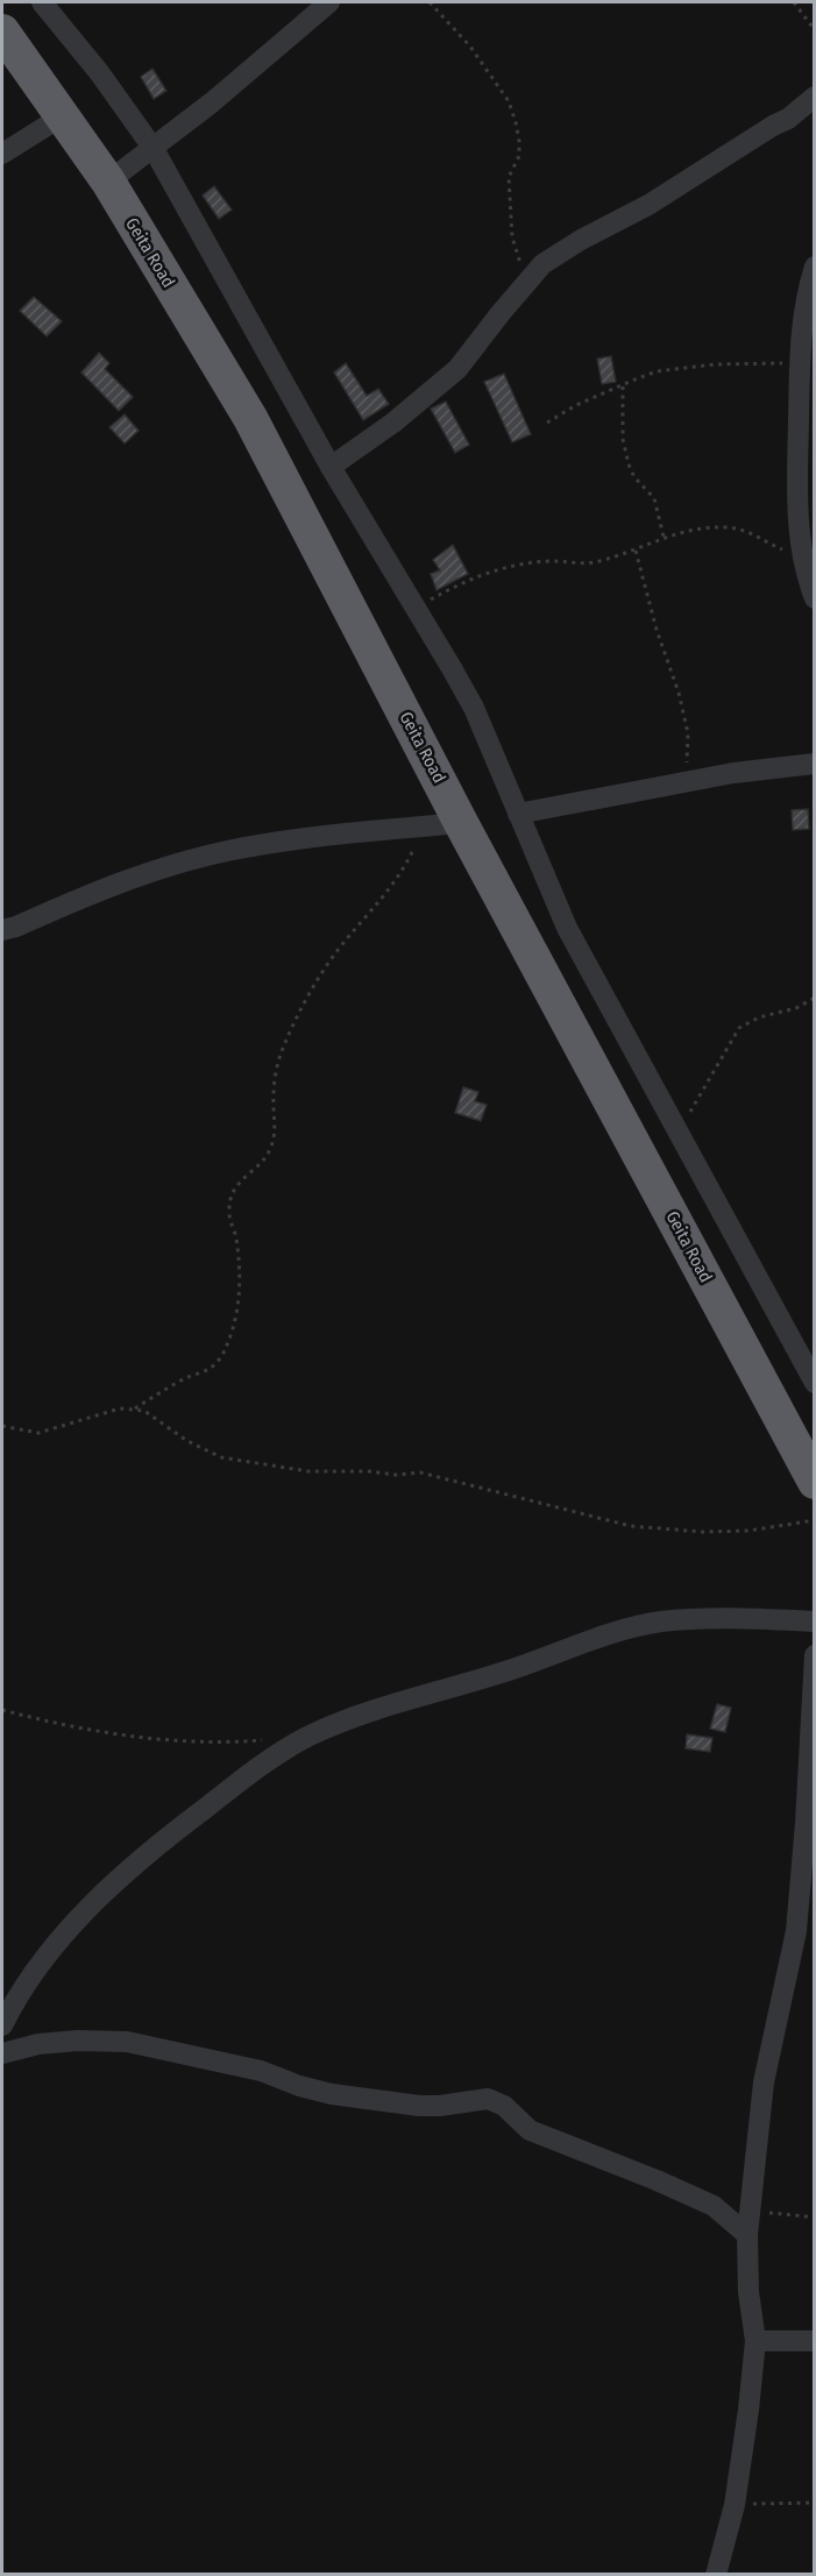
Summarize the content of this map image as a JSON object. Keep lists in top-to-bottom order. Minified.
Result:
{"streets":{"highway":["Geita Road"]}}
